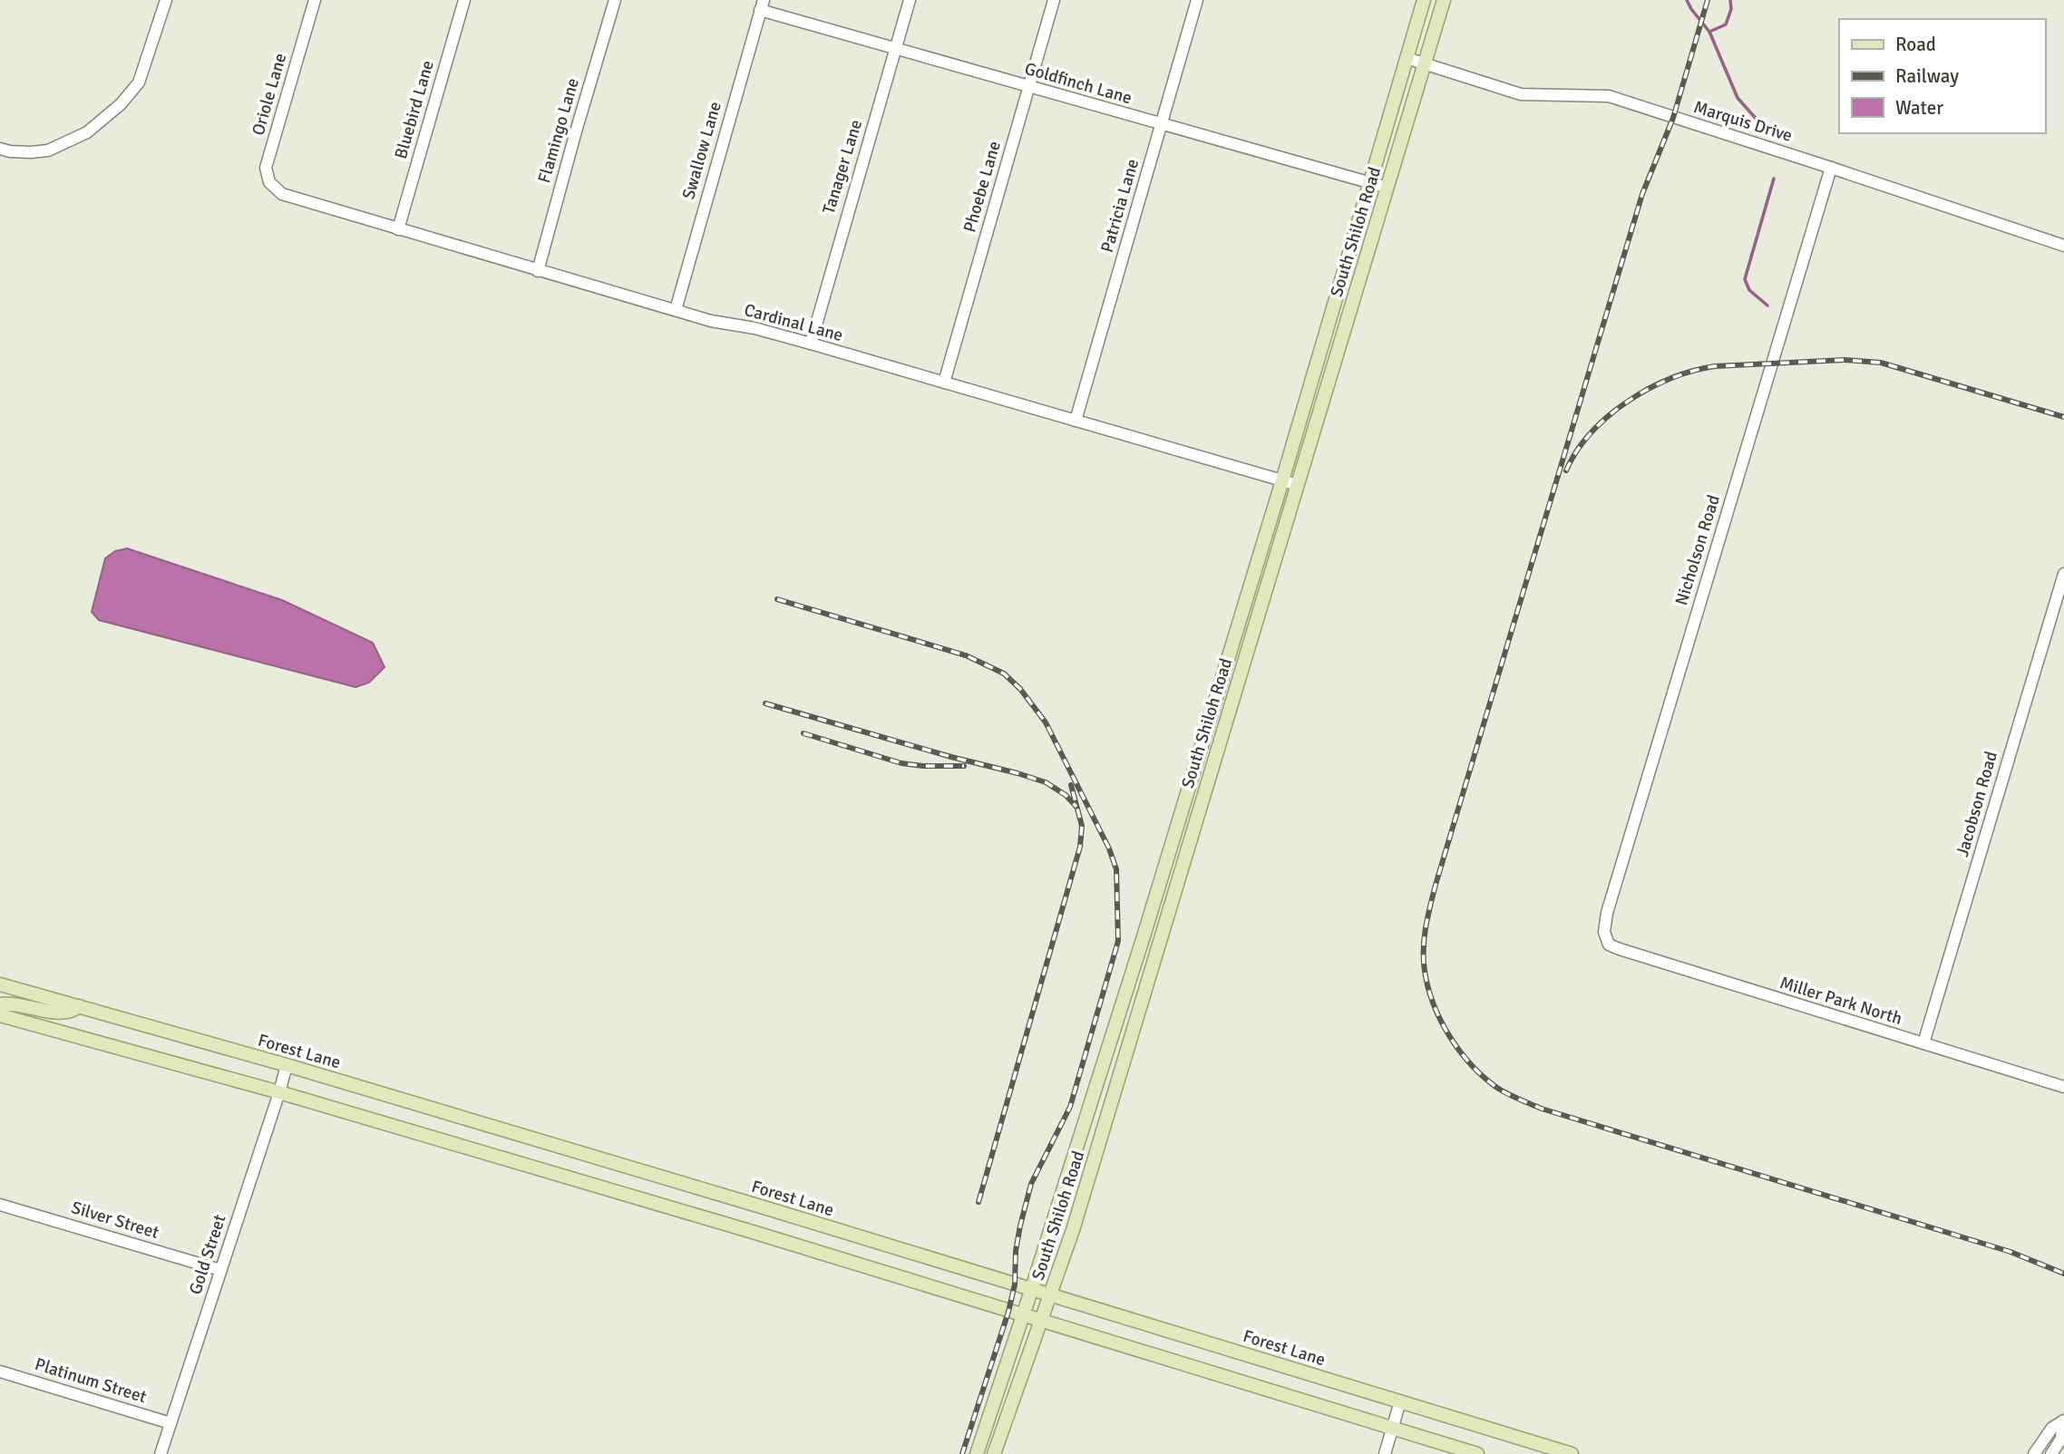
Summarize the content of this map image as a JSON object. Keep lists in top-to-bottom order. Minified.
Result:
{"streets":{"main road":["South Shiloh Road","Forest Lane"],"street":["Goldfinch Lane","Oriole Lane","Bluebird Lane","Marquis Drive","Flamingo Lane","Swallow Lane","Tanager Lane","Phoebe Lane","Patricia Lane","Cardinal Lane","Nicholson Road","Jacobson Road","Miller Park North","Silver Street","Gold Street","Platinum Street"]},"crossings":[["Goldfinch Lane","Swallow Lane"],["Goldfinch Lane","Tanager Lane"],["Goldfinch Lane","Phoebe Lane"],["Goldfinch Lane","Patricia Lane"],["Goldfinch Lane","South Shiloh Road"],["Oriole Lane","Cardinal Lane"],["Bluebird Lane","Cardinal Lane"],["Marquis Drive","South Shiloh Road"],["Marquis Drive","Nicholson Road"],["Flamingo Lane","Cardinal Lane"],["Swallow Lane","Cardinal Lane"],["Tanager Lane","Cardinal Lane"],["Phoebe Lane","Cardinal Lane"],["Patricia Lane","Cardinal Lane"],["South Shiloh Road","Cardinal Lane"],["South Shiloh Road","Forest Lane"],["Nicholson Road","Miller Park North"],["Jacobson Road","Miller Park North"],["Forest Lane","Gold Street"],["Silver Street","Gold Street"],["Gold Street","Platinum Street"]],"legend":["Road","Railway","Water"]}
